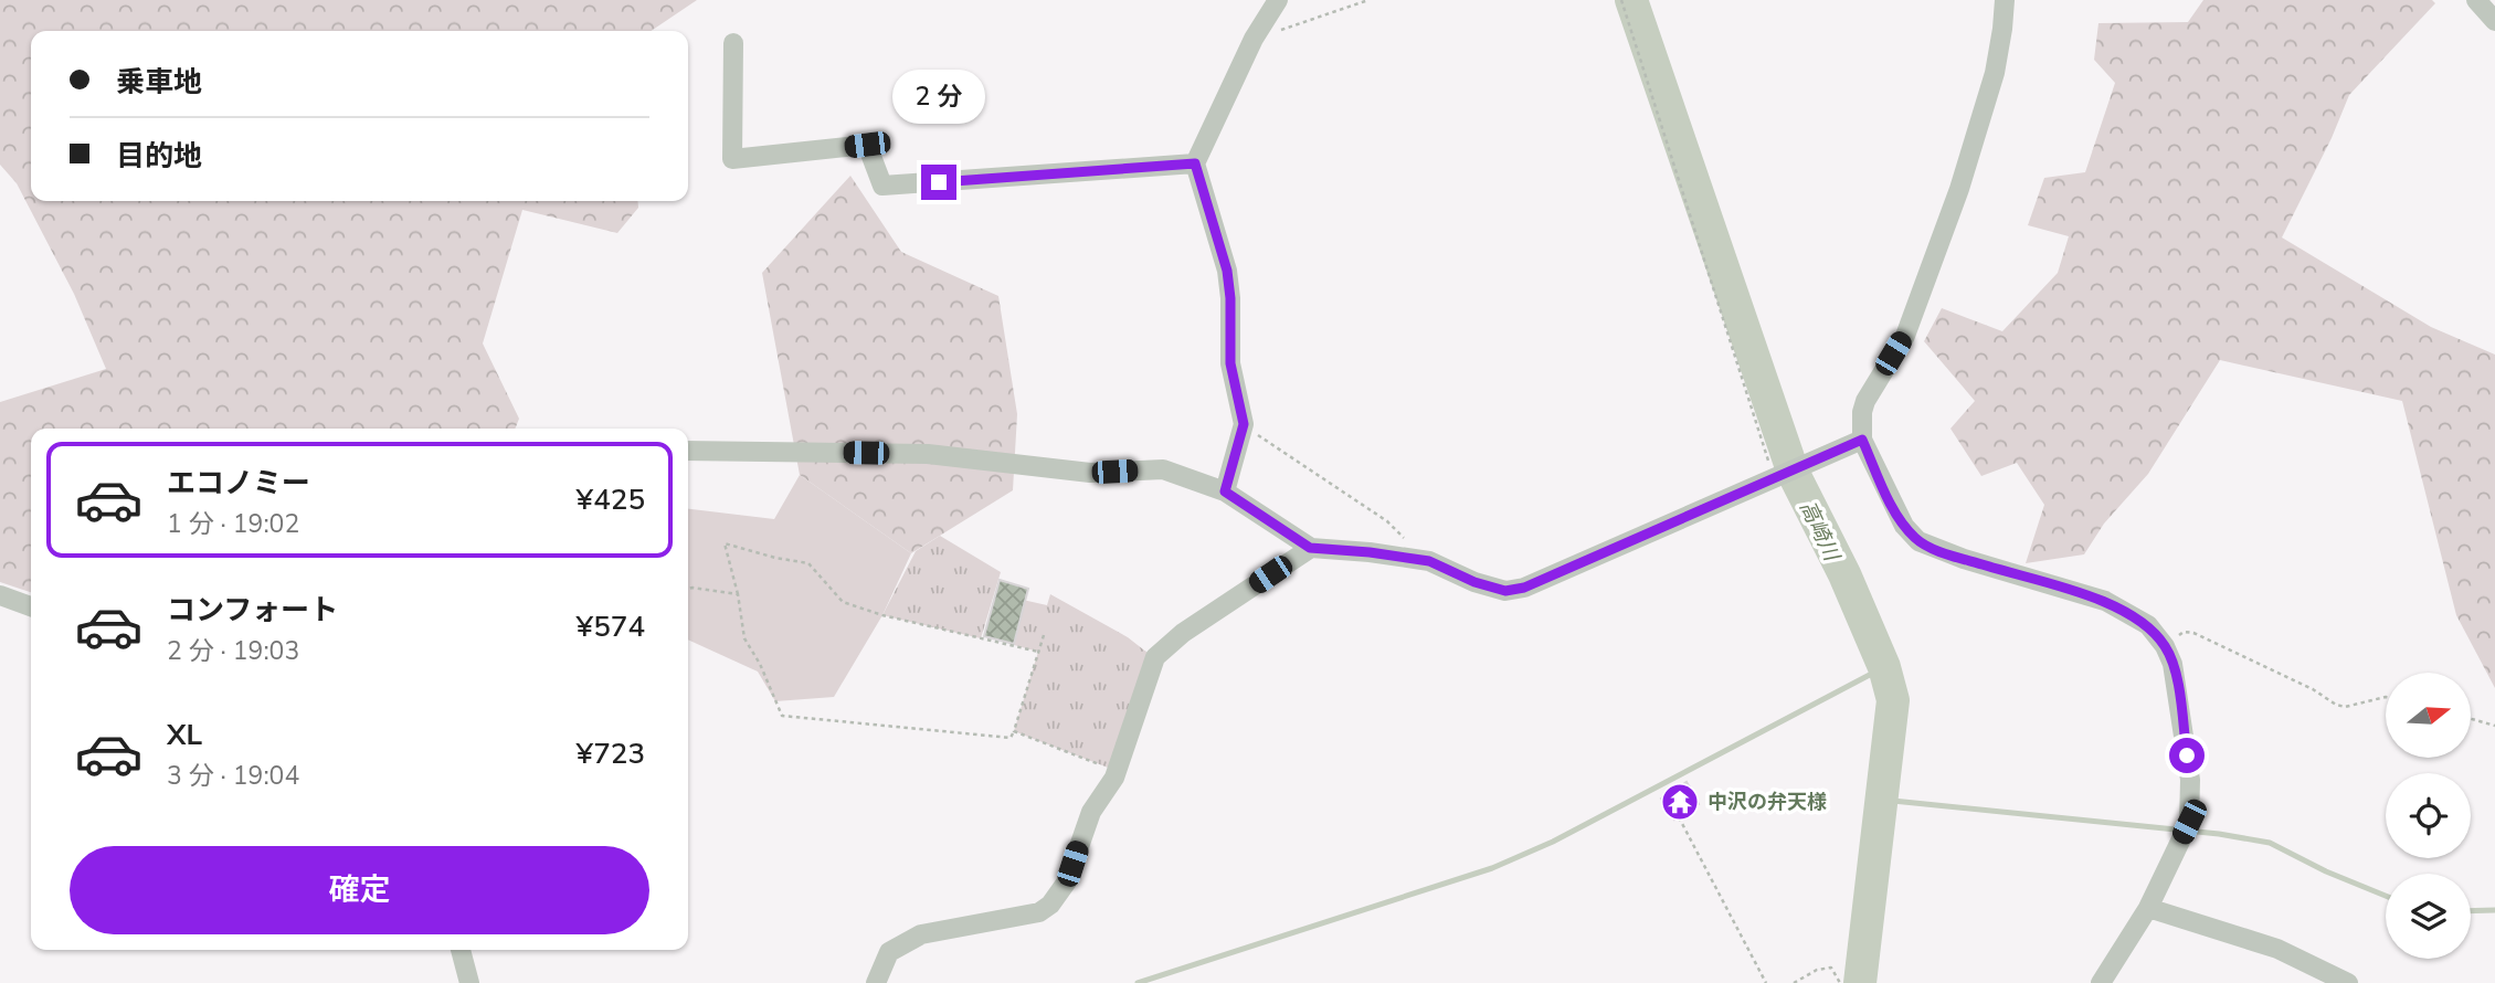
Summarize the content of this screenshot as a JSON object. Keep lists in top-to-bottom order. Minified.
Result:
{"water":["高崎川"],"places":{"temple":["中沢の弁天様"]},"north":"right","page":{"banner":["乗車地","目的地"],"bubble":"2 分","list":[{"name":"エコノミー","note":"1 分 · 19:02","value":"¥425"},{"name":"コンフォート","note":"2 分 · 19:03","value":"¥574"},{"name":"XL","note":"3 分 · 19:04","value":"¥723"}],"buttons":"確定"}}
